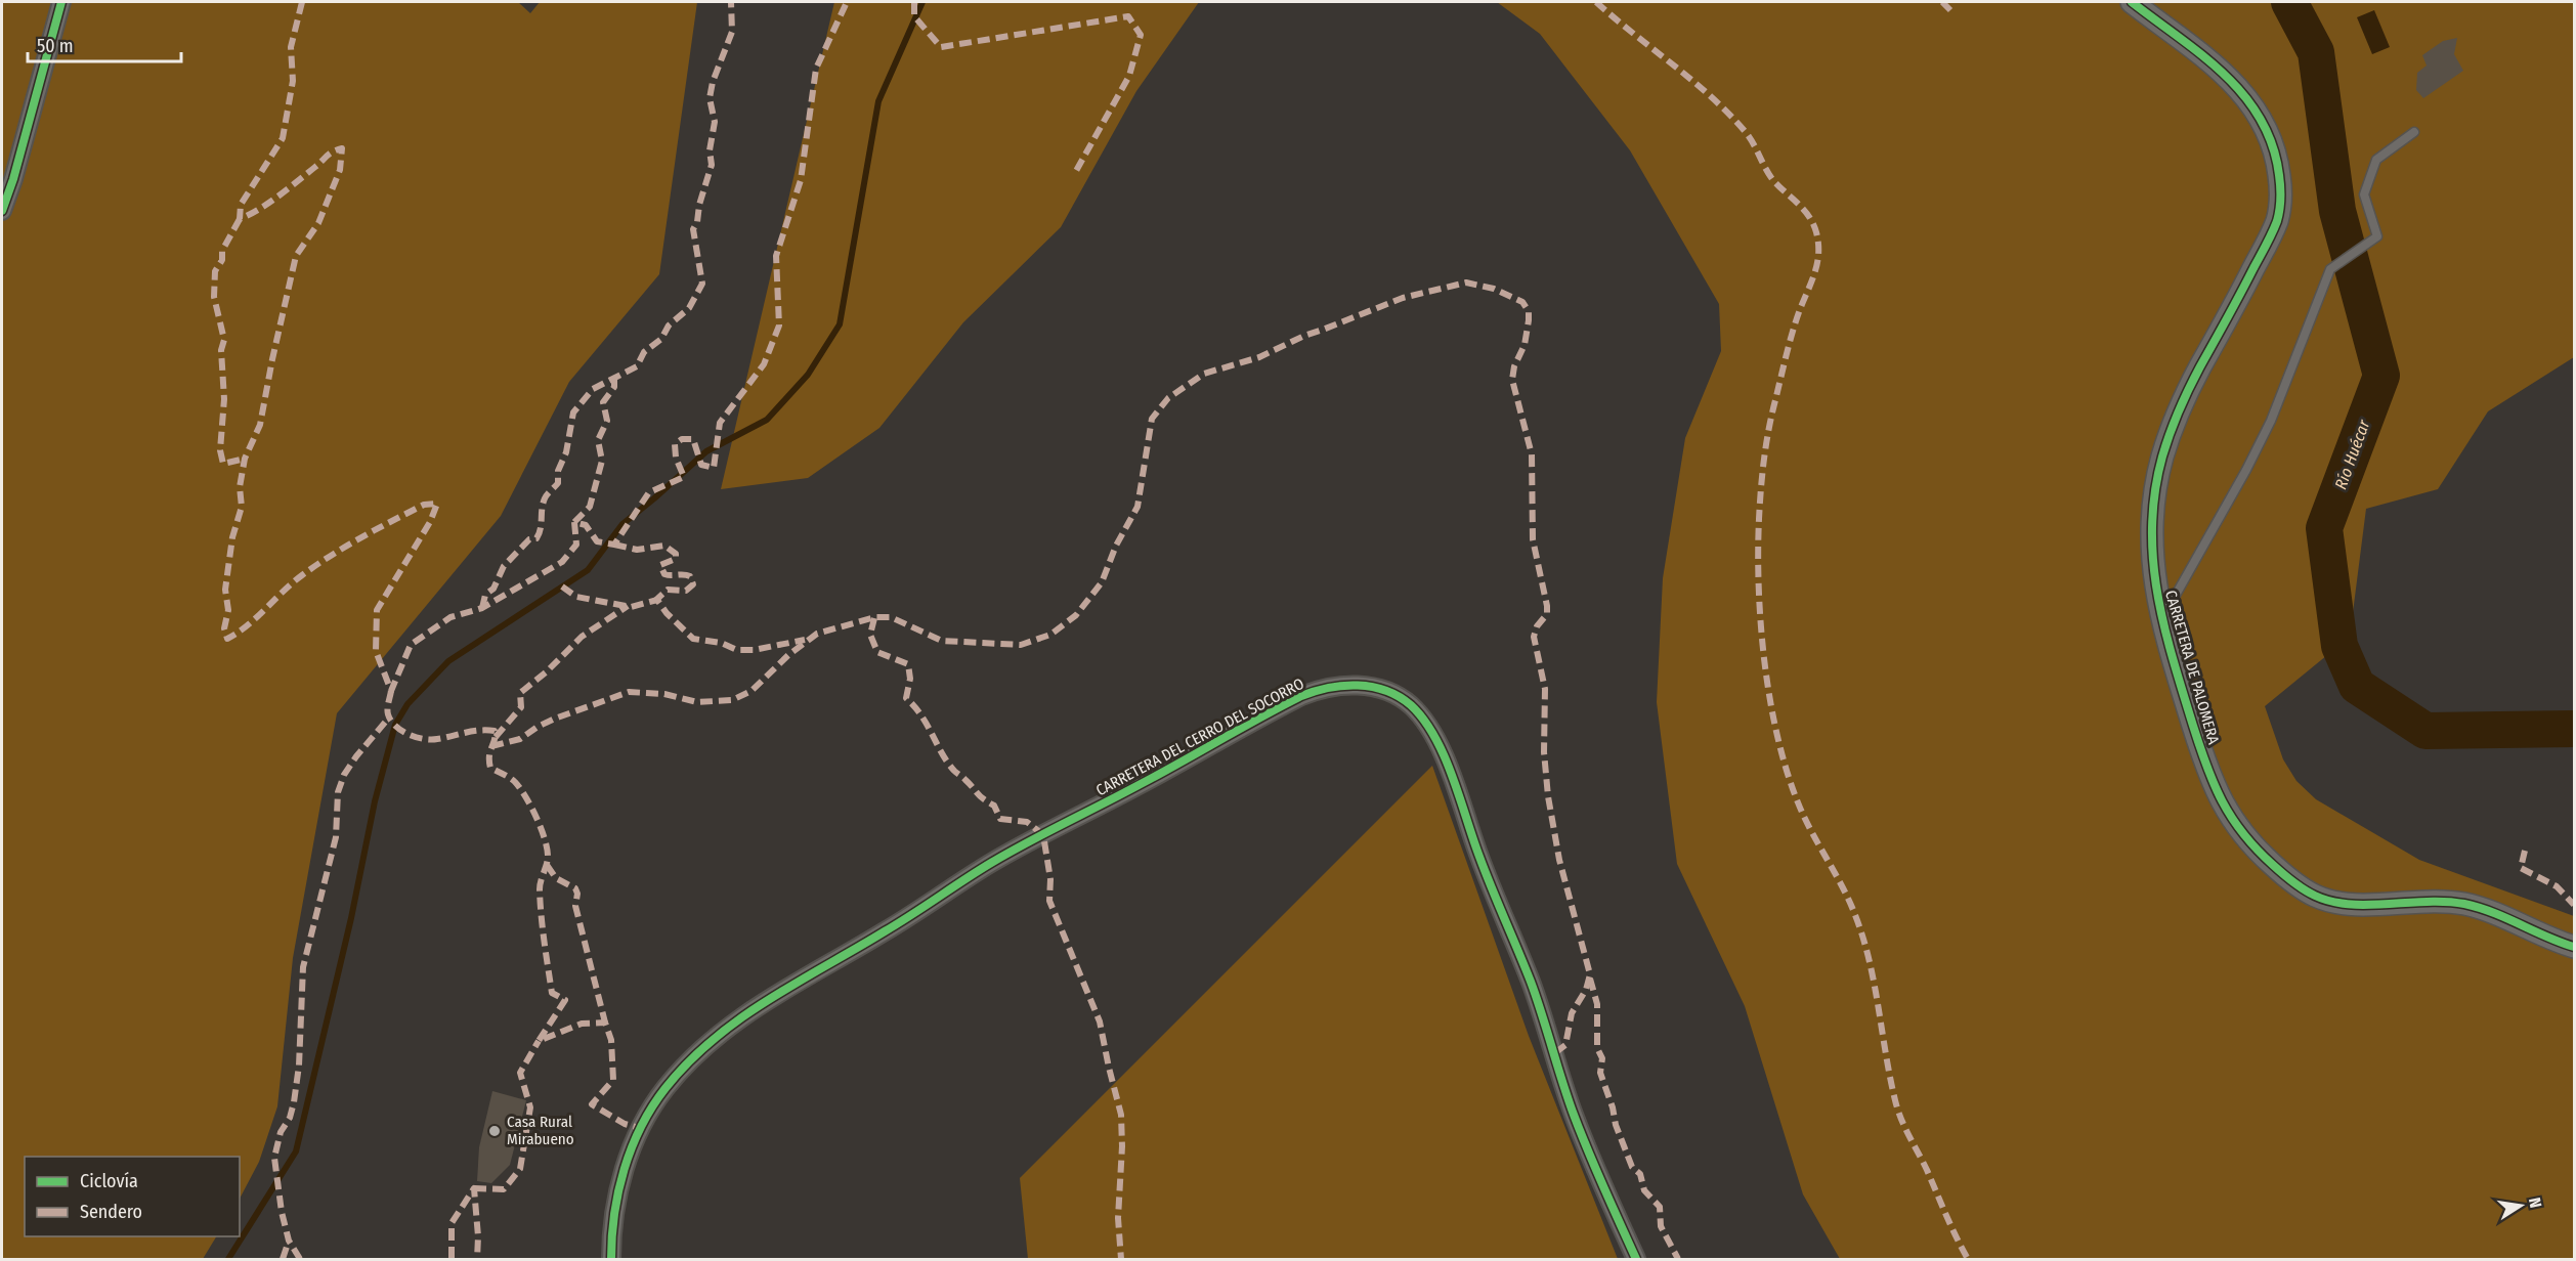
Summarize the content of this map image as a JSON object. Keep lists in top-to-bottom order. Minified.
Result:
{"streets":{"street":["CARRETERA DE PALOMERA","CARRETERA DEL CERRO DEL SOCORRO"]},"water":["Río Huécar"],"places":["Casa Rural Mirabueno"],"legend":["Ciclovía","Sendero"],"scale_bar":"50 m","north":"right"}
